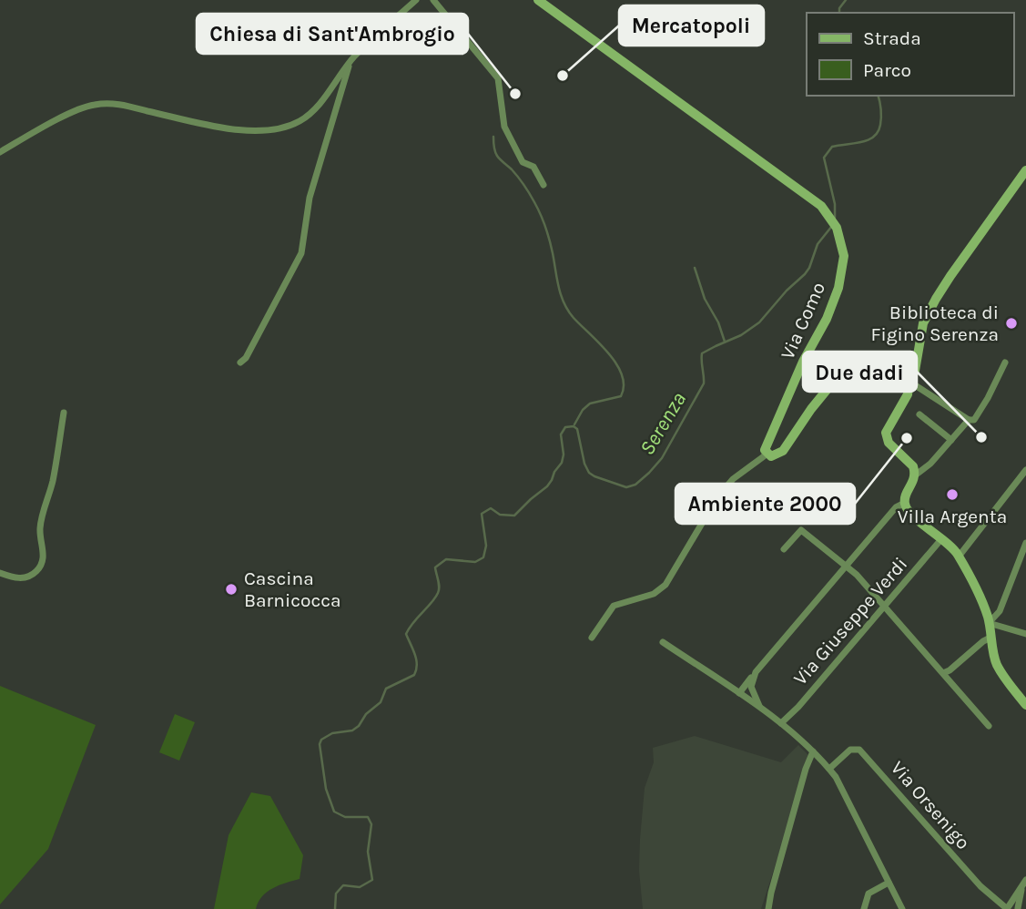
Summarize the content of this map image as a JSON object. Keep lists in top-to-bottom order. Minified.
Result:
{"streets":{"street":["Via Como","Via Giuseppe Verdi","Via Orsenigo"]},"water":["Serenza"],"places":["Mercatopoli","Chiesa di Sant'Ambrogio","Biblioteca di Figino Serenza","Due dadi","Ambiente 2000","Villa Argenta","Cascina Barnicocca"],"legend":["Strada","Parco"]}
